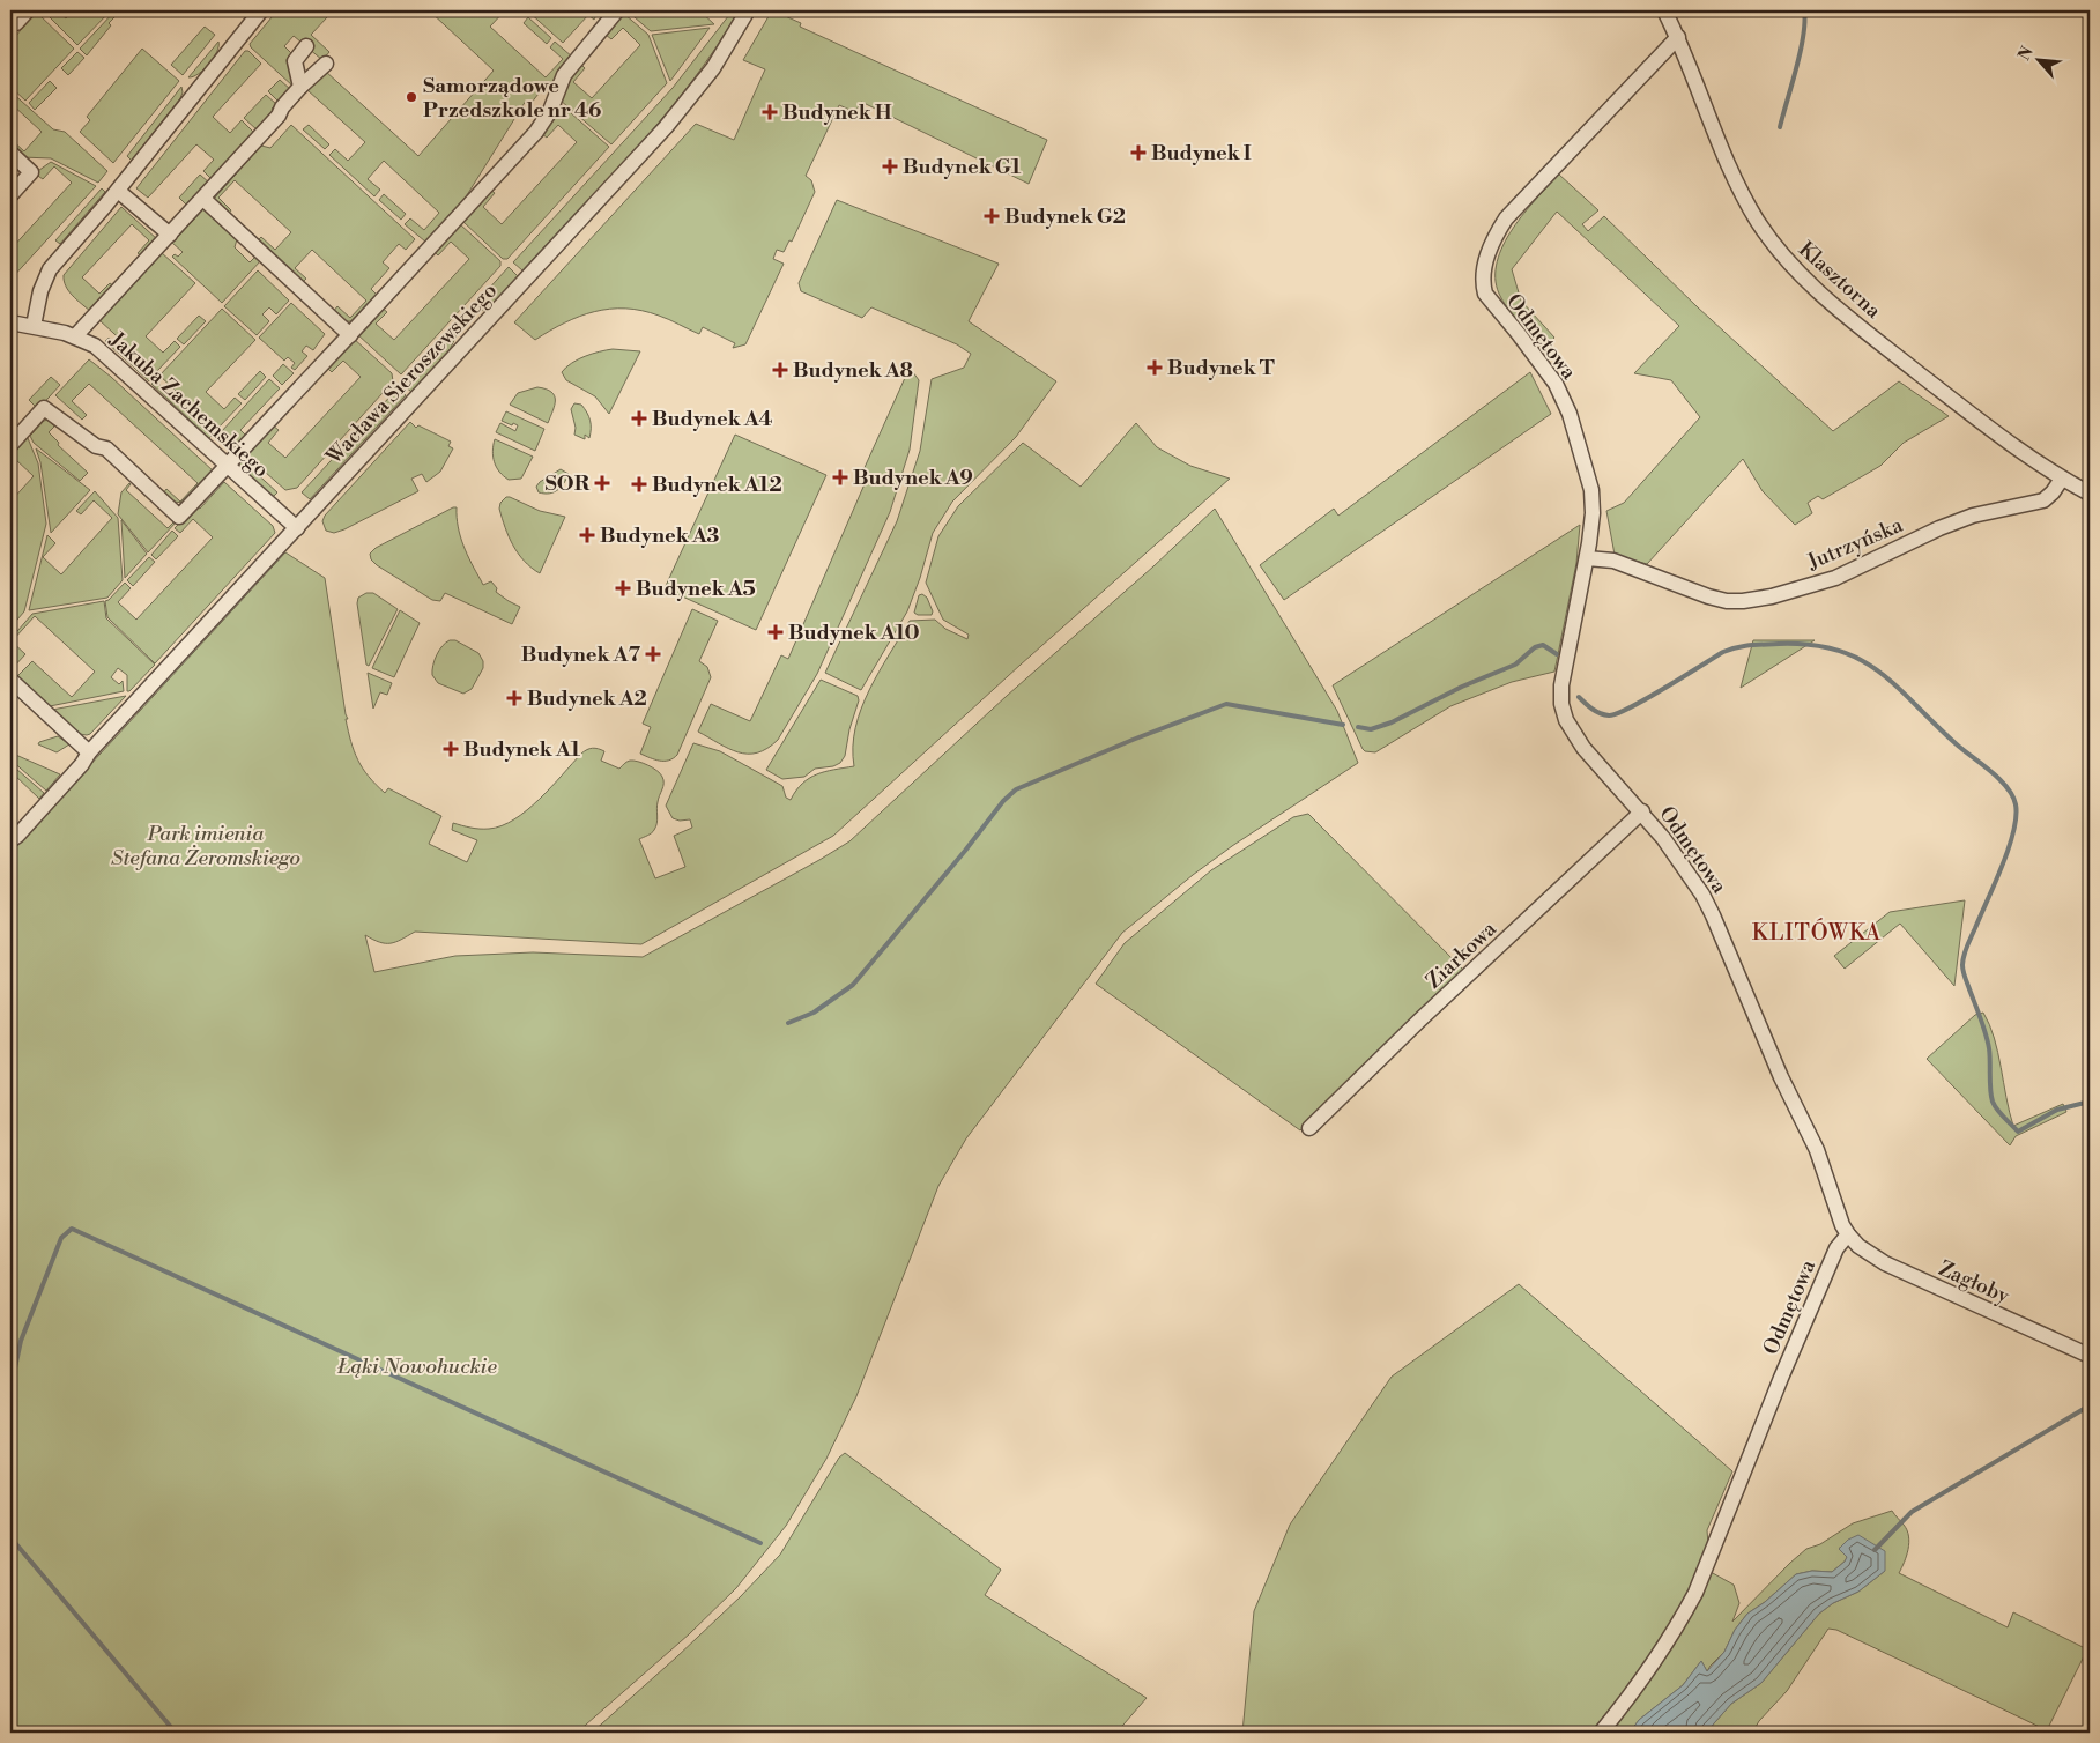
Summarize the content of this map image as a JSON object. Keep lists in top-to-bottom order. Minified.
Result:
{"streets":{"street":["Klasztorna","Odmętowa","Wacława Sieroszewskiego","Jakuba Zachemskiego","Jutrzyńska","Ziarkowa","Zagłoby"]},"crossings":[["Klasztorna","Odmętowa"],["Klasztorna","Jutrzyńska"],["Odmętowa","Jutrzyńska"],["Odmętowa","Ziarkowa"],["Odmętowa","Zagłoby"],["Wacława Sieroszewskiego","Jakuba Zachemskiego"]],"districts":["KLITÓWKA"],"parks":["Park imienia Stefana Żeromskiego","Łąki Nowohuckie"],"places":{"other":["Samorządowe Przedszkole nr 46"],"health":["Budynek H","Budynek I","Budynek G1","Budynek G2","Budynek T","Budynek A8","Budynek A4","Budynek A9","SOR","Budynek A12","Budynek A3","Budynek A5","Budynek A10","Budynek A7","Budynek A2","Budynek A1"]},"north":"top left"}
